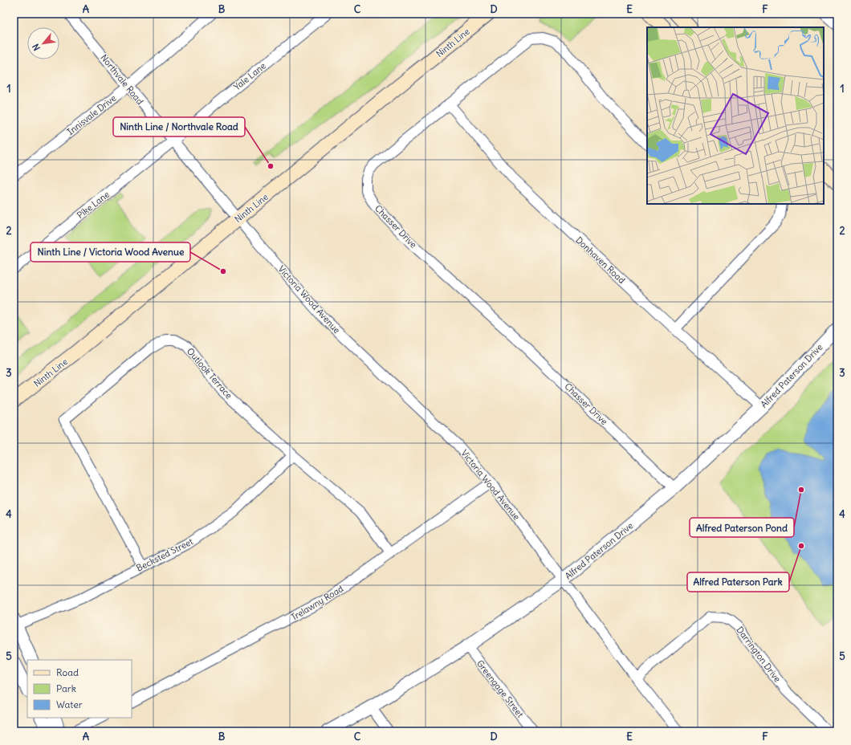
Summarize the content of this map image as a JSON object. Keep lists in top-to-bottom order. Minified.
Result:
{"streets":{"main road":["Ninth Line"],"street":["Yale Lane","Northvale Road","Innisvale Drive","Pike Lane","Chasser Drive","Donhaven Road","Victoria Wood Avenue","Outlook Terrace","Alfred Paterson Drive","Becksted Street","Trelawny Road","Darrington Drive","Greengage Street"]},"crossings":[["Ninth Line","Northvale Road"],["Ninth Line","Victoria Wood Avenue"],["Yale Lane","Northvale Road"],["Yale Lane","Pike Lane"],["Northvale Road","Innisvale Drive"],["Northvale Road","Pike Lane"],["Northvale Road","Victoria Wood Avenue"],["Chasser Drive","Donhaven Road"],["Chasser Drive","Alfred Paterson Drive"],["Donhaven Road","Alfred Paterson Drive"],["Victoria Wood Avenue","Alfred Paterson Drive"],["Victoria Wood Avenue","Trelawny Road"],["Victoria Wood Avenue","Darrington Drive"],["Outlook Terrace","Becksted Street"],["Outlook Terrace","Trelawny Road"],["Alfred Paterson Drive","Greengage Street"]],"places":["Ninth Line / Northvale Road","Ninth Line / Victoria Wood Avenue","Alfred Paterson Pond","Alfred Paterson Park"],"legend":["Road","Park","Water"],"north":"bottom left","grid":{"columns":["A","B","C","D","E","F"],"rows":["1","2","3","4","5"]}}
